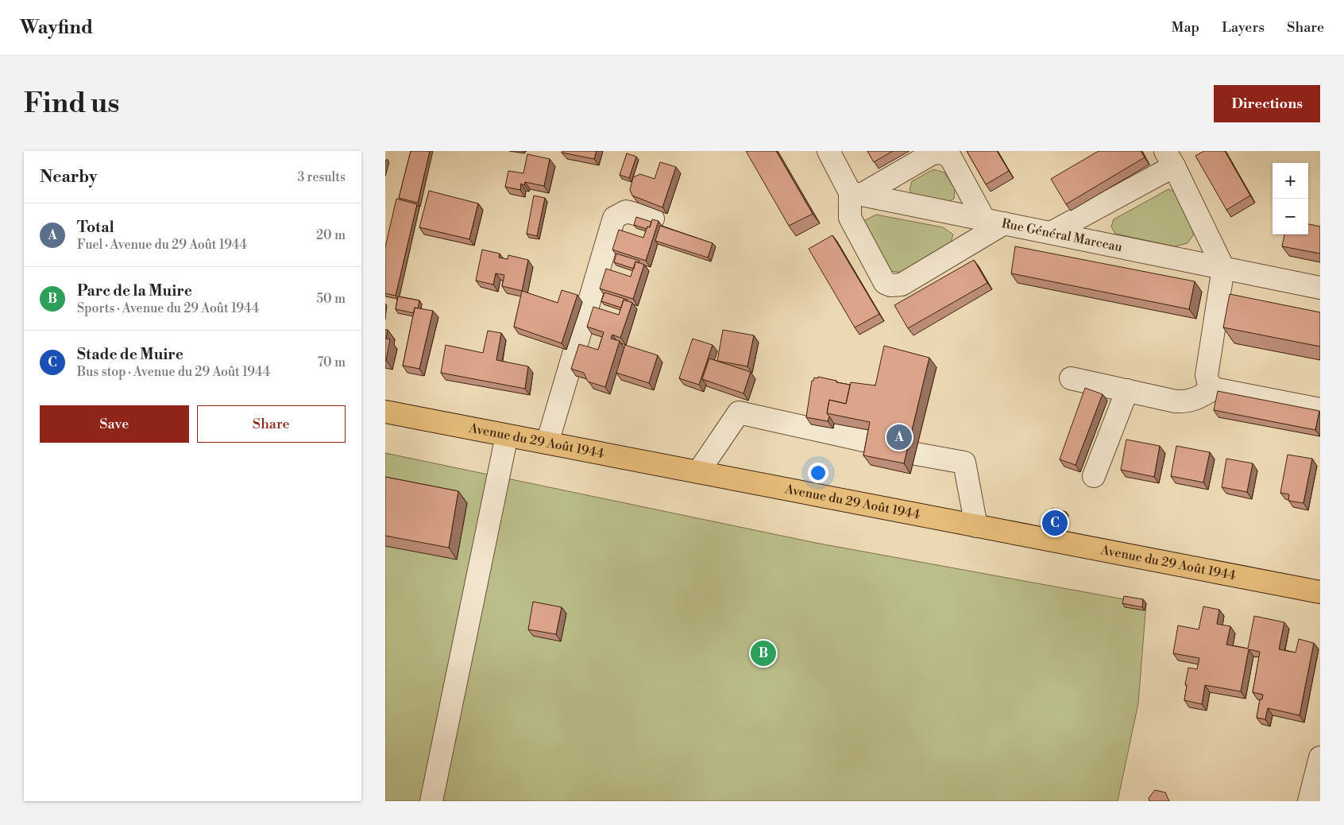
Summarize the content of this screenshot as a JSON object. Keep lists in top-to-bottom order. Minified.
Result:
{"streets":{"main road":["Avenue du 29 Août 1944"],"street":["Rue Général Marceau"]},"page":{"header":"Wayfind","nav":["Map","Layers","Share"],"buttons":["Directions",["Save","Share"]],"title":"Find us","heading":["Nearby","3 results"],"map_buttons":["+","−"],"list":[{"mark":"A","name":"Total","note":"Fuel · Avenue du 29 Août 1944","value":"20 m"},{"mark":"B","name":"Parc de la Muire","note":"Sports · Avenue du 29 Août 1944","value":"50 m"},{"mark":"C","name":"Stade de Muire","note":"Bus stop · Avenue du 29 Août 1944","value":"70 m"}],"pins":["A","C","B"]}}
